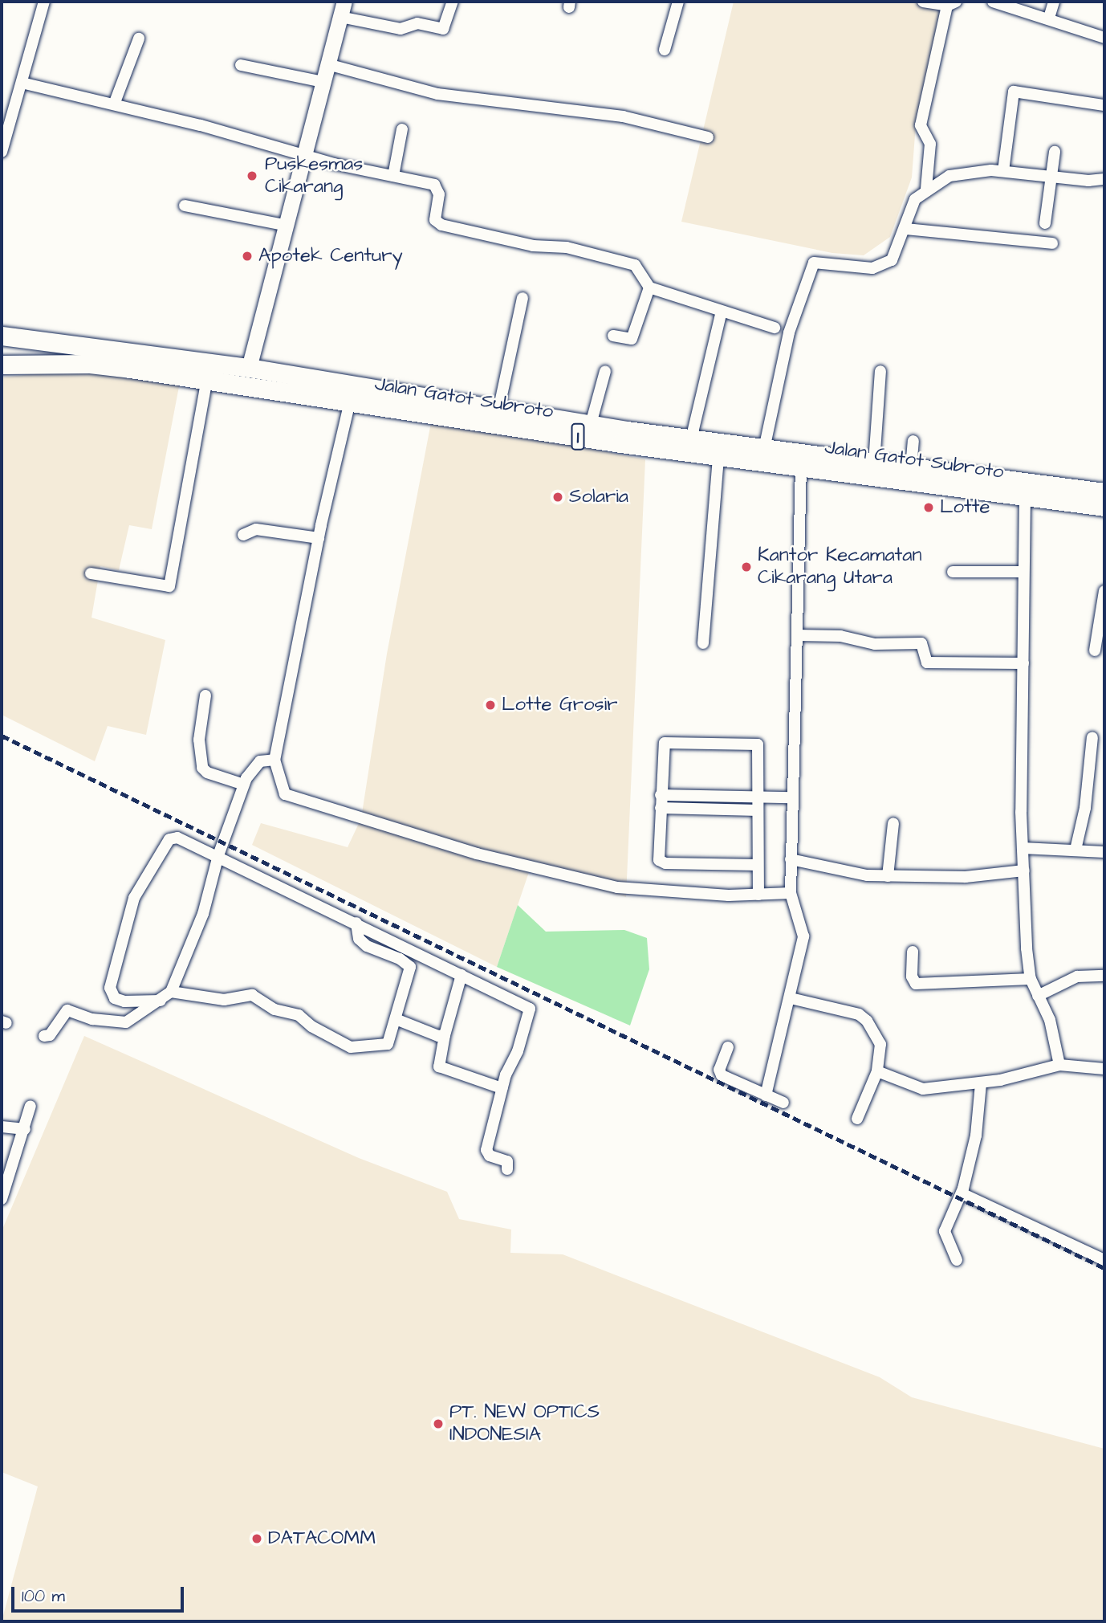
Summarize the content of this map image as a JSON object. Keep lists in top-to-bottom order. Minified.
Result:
{"streets":{"highway":["Jalan Gatot Subroto","1"]},"crossings":[["Jalan Gatot Subroto","1"]],"places":["Puskesmas Cikarang","Apotek Century","Solaria","Lotte","Kantor Kecamatan Cikarang Utara","Lotte Grosir","PT. NEW OPTICS INDONESIA","DATACOMM"],"scale_bar":"100 m"}
